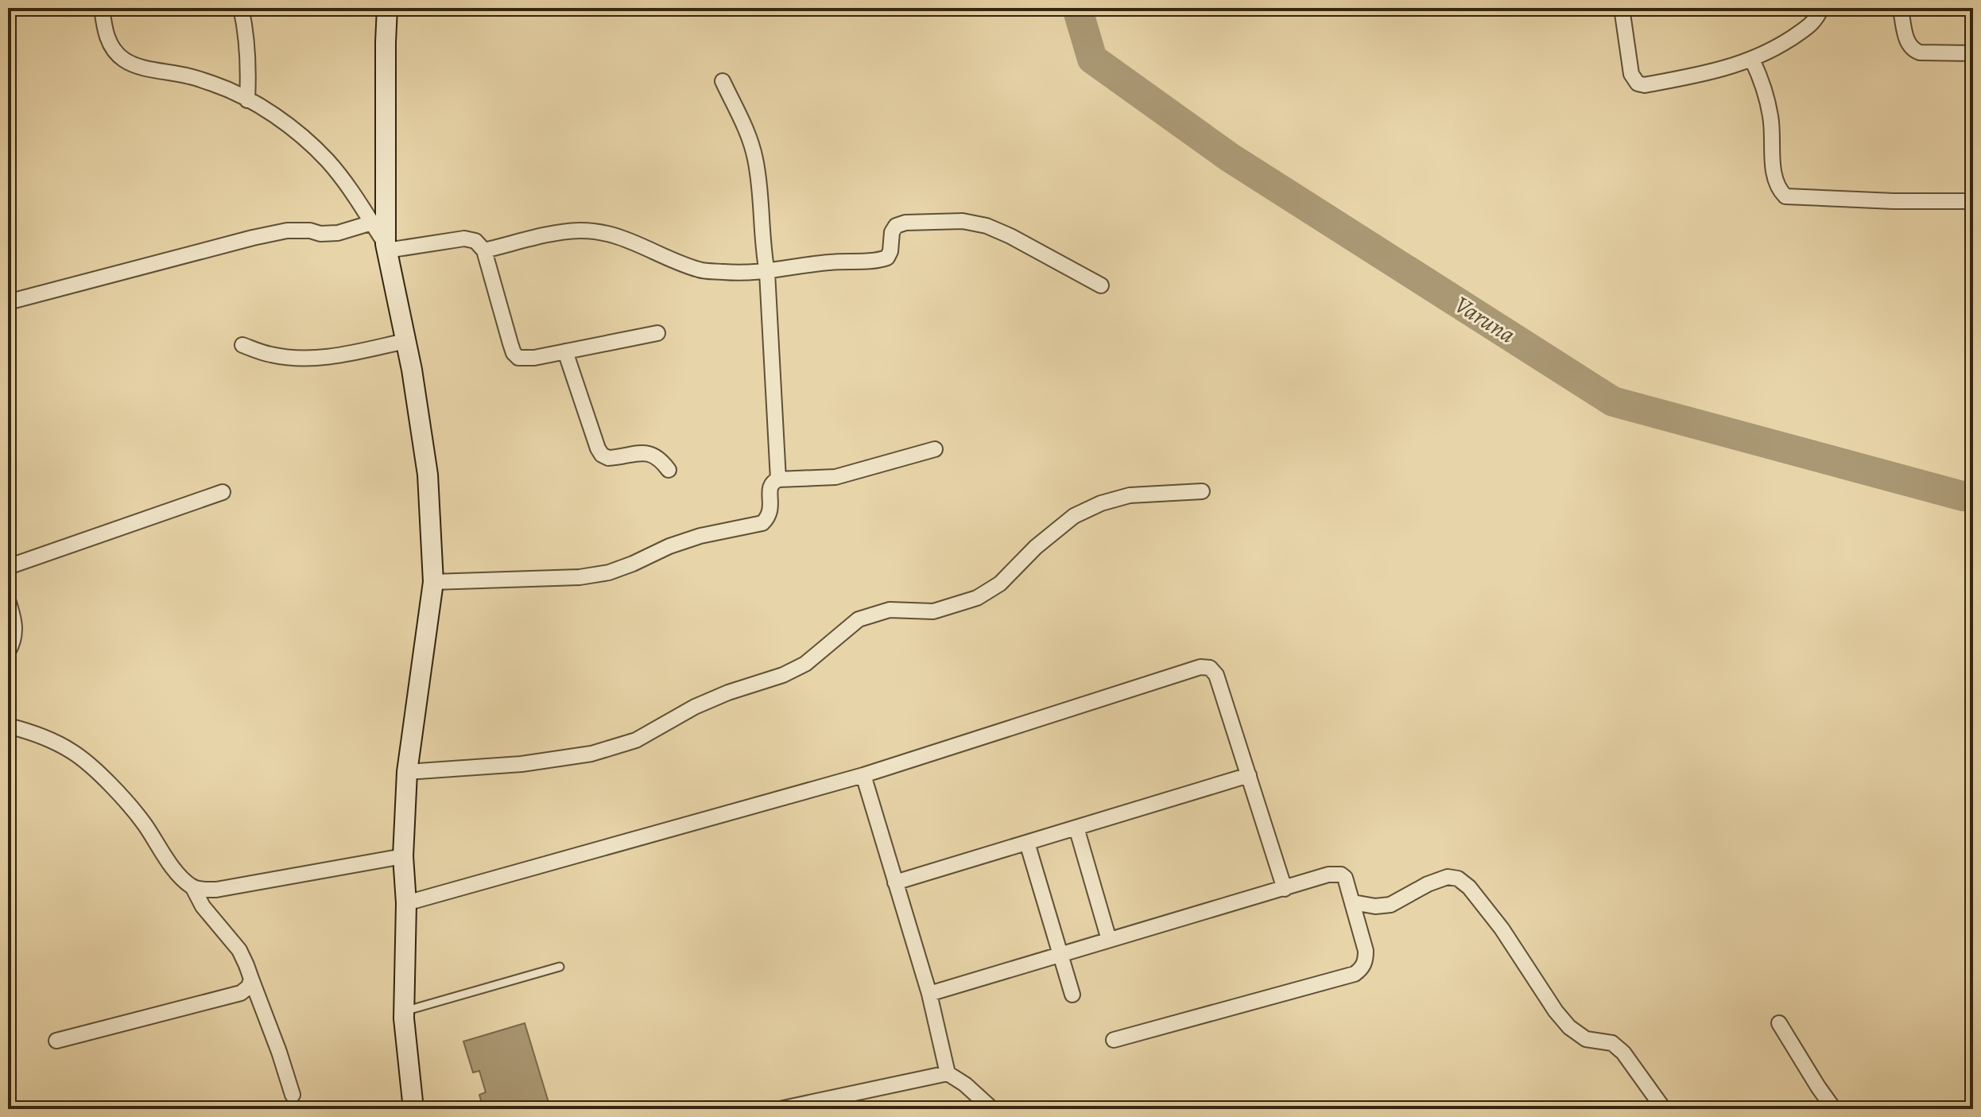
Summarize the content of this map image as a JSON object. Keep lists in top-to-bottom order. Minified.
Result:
{"water":["Varuna"]}
